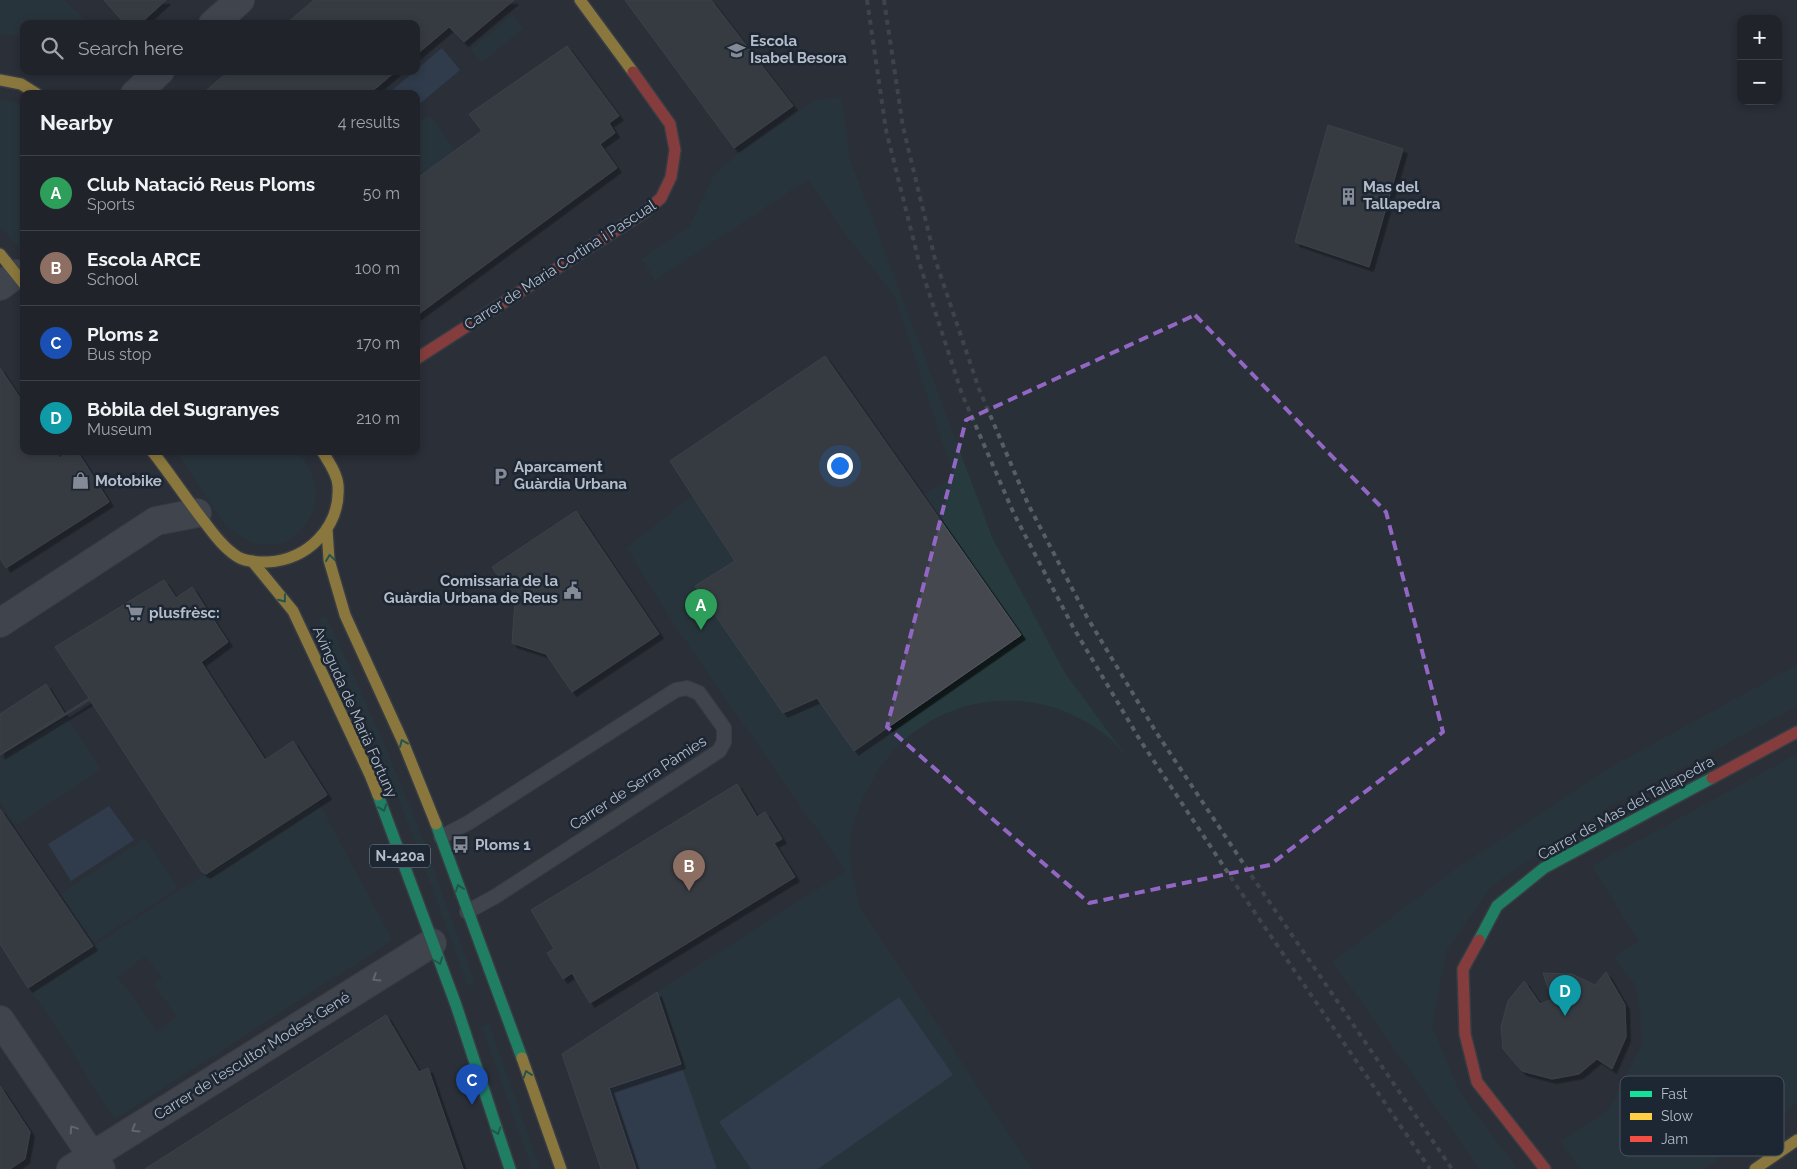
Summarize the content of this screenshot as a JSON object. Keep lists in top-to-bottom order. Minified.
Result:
{"streets":{"main road":["Carrer de Maria Cortina i Pascual","Avinguda de Marià Fortuny","Carrer de Mas del Tallapedra","N-420a"],"street":["Carrer de l'escultor Modest Gené"],"lane":["Carrer de Serra Pàmies"]},"crossings":[["Avinguda de Marià Fortuny","N-420a"],["Avinguda de Marià Fortuny","Carrer de l'escultor Modest Gené"],["Carrer de Serra Pàmies","N-420a"]],"one_way":["Carrer de l'escultor Modest Gené"],"places":{"school or university":["Escola Isabel Besora"],"building":["Mas del Tallapedra"],"parking":["Aparcament Guàrdia Urbana"],"shop":["Motobike"],"public building":["Comissaria de la Guàrdia Urbana de Reus"],"supermarket":["plusfrèsc:"],"bus stop":["Ploms 1"]},"legend":["Fast","Slow","Jam"],"page":{"map_buttons":["+","−"],"search":"Search here","heading":["Nearby","4 results"],"list":[{"mark":"A","name":"Club Natació Reus Ploms","note":"Sports","value":"50 m"},{"mark":"B","name":"Escola ARCE","note":"School","value":"100 m"},{"mark":"C","name":"Ploms 2","note":"Bus stop","value":"170 m"},{"mark":"D","name":"Bòbila del Sugranyes","note":"Museum","value":"210 m"}],"pins":["A","B","D","C"]}}
